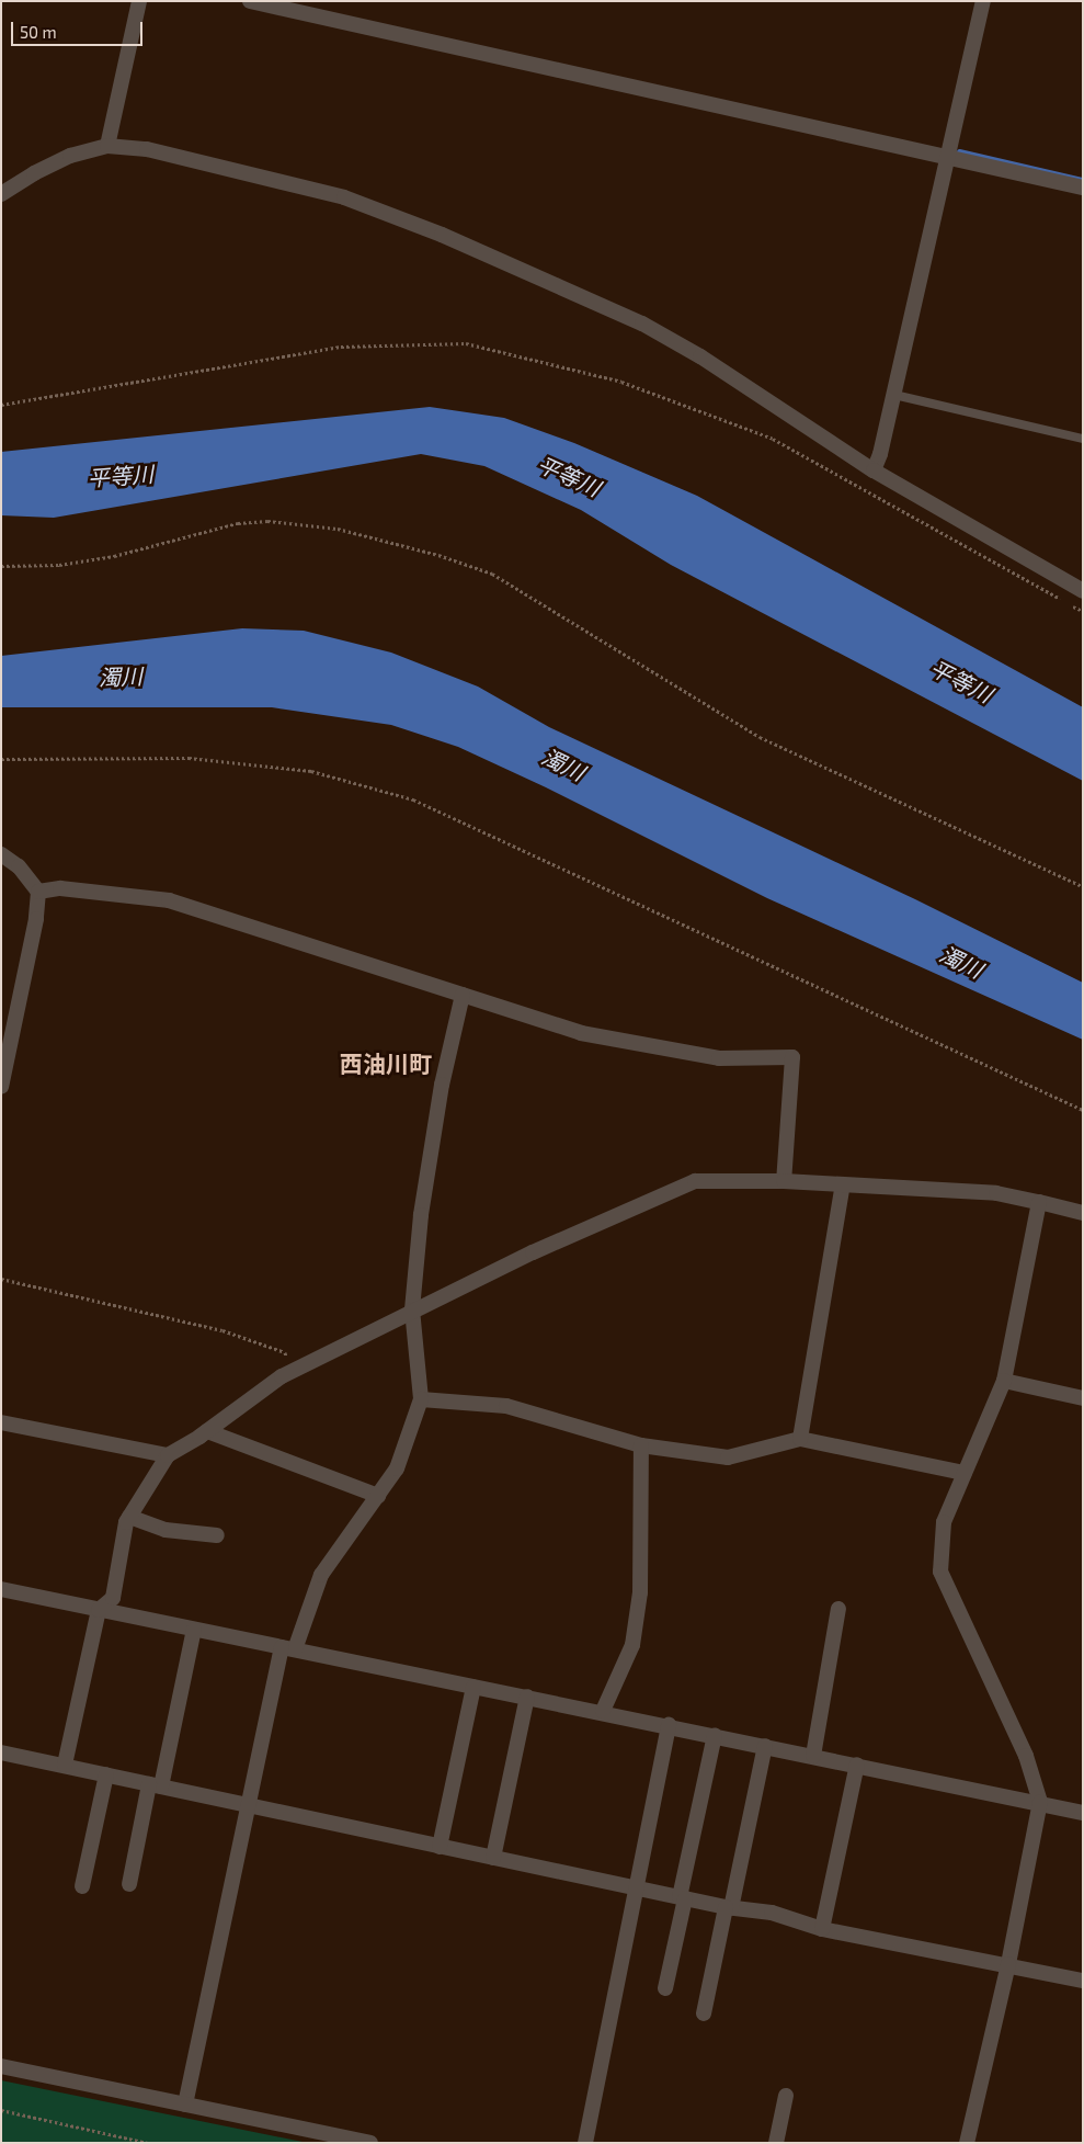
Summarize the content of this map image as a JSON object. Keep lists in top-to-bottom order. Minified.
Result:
{"districts":["西油川町"],"water":["平等川","濁川"],"scale_bar":"50 m"}
